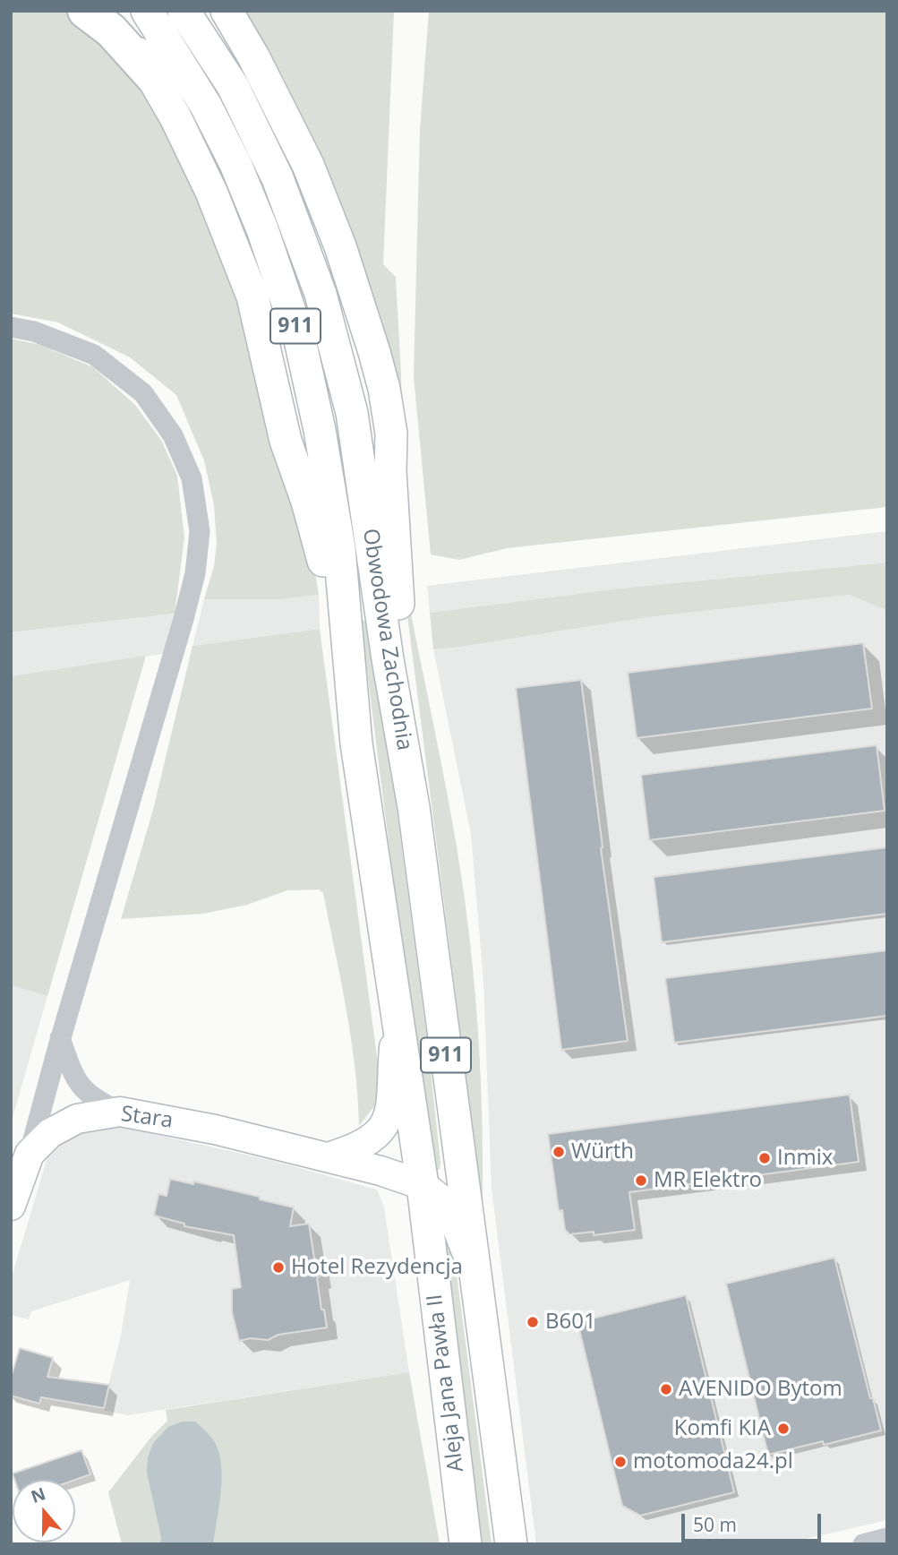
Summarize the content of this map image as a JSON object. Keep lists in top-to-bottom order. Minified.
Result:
{"streets":{"main road":["911","Obwodowa Zachodnia","Aleja Jana Pawła II"],"street":["Stara"]},"crossings":[["Obwodowa Zachodnia","Stara"],["Obwodowa Zachodnia","Aleja Jana Pawła II"],["Stara","Aleja Jana Pawła II"]],"places":["Würth","Inmix","MR Elektro","Hotel Rezydencja","B601","AVENIDO Bytom","Komfi KIA","motomoda24.pl"],"scale_bar":"50 m","north":"top"}
